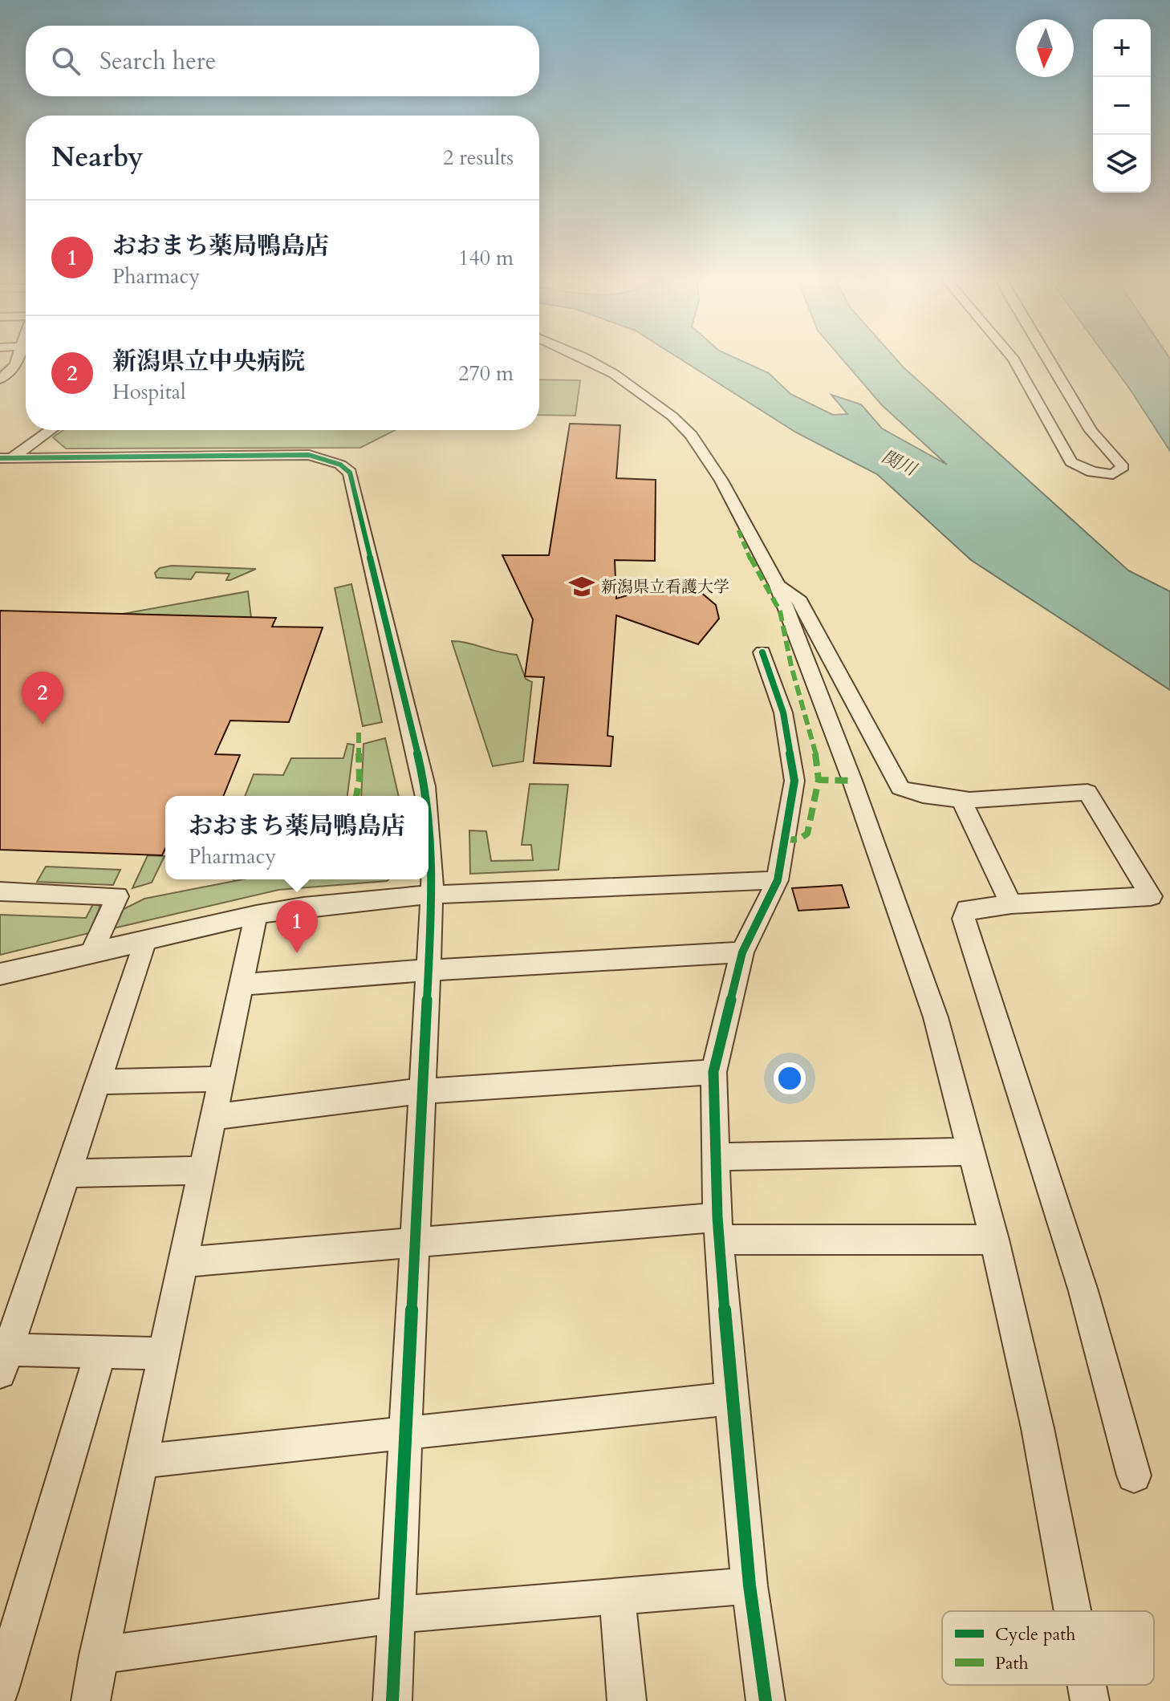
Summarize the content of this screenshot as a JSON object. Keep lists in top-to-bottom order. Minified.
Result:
{"water":["関川"],"places":{"school or university":["新潟県立看護大学"]},"legend":["Cycle path","Path"],"north":"bottom","page":{"map_buttons":["+","−"],"search":"Search here","heading":["Nearby","2 results"],"list":[{"mark":"1","name":"おおまち薬局鴨島店","note":"Pharmacy","value":"140 m"},{"mark":"2","name":"新潟県立中央病院","note":"Hospital","value":"270 m"}],"pins":["2","1"],"popup":["おおまち薬局鴨島店","Pharmacy"]}}
